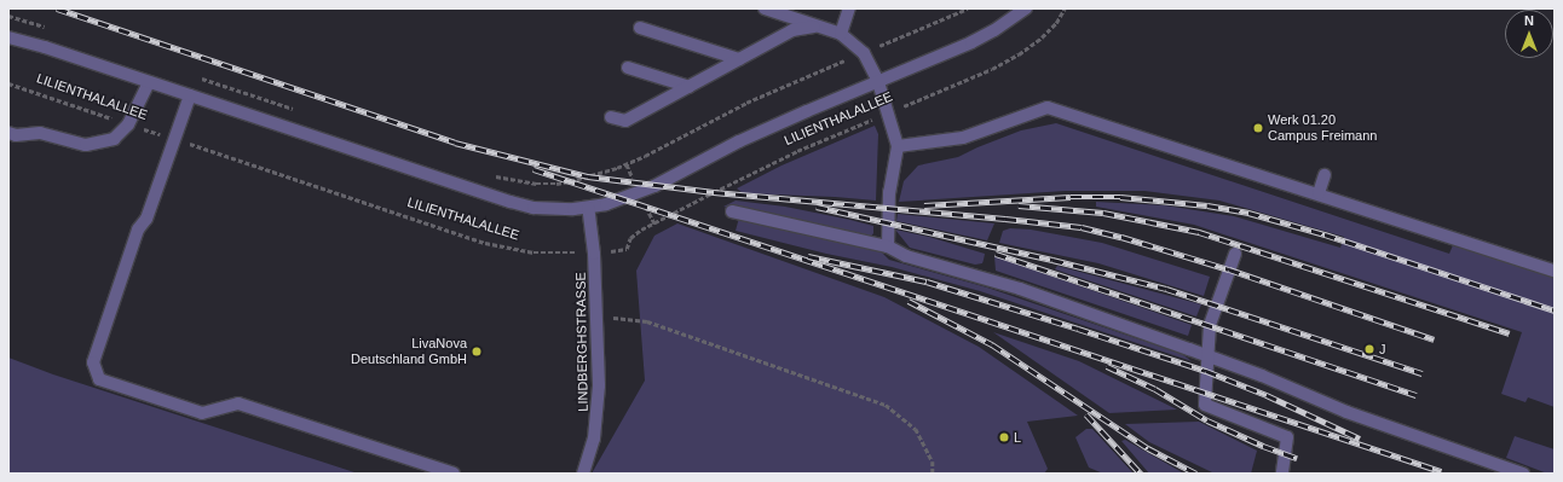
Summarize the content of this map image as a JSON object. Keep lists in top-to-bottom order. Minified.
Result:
{"streets":{"street":["LILIENTHALALLEE","LINDBERGHSTRASSE"]},"crossings":[["LILIENTHALALLEE","LINDBERGHSTRASSE"]],"places":["Werk 01.20 Campus Freimann","J","LivaNova Deutschland GmbH","L"],"north":"top"}
